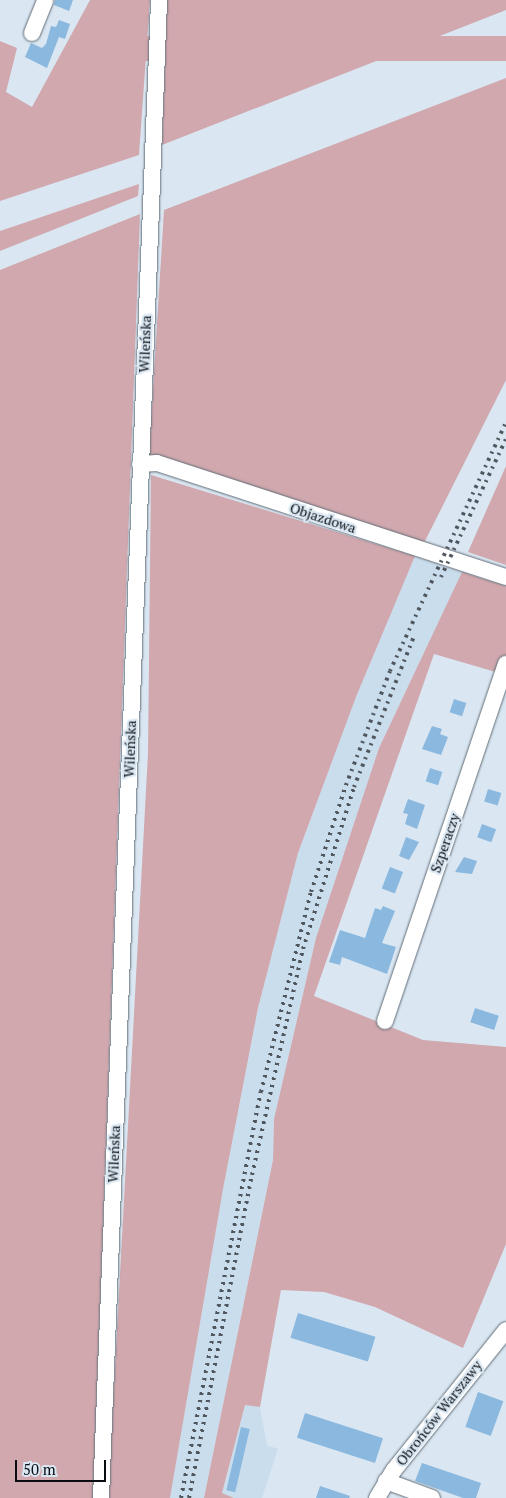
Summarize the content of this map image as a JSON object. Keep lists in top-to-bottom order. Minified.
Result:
{"streets":{"street":["Wileńska","Objazdowa","Szperaczy","Obrońców Warszawy"]},"crossings":[["Wileńska","Objazdowa"]],"scale_bar":"50 m"}
